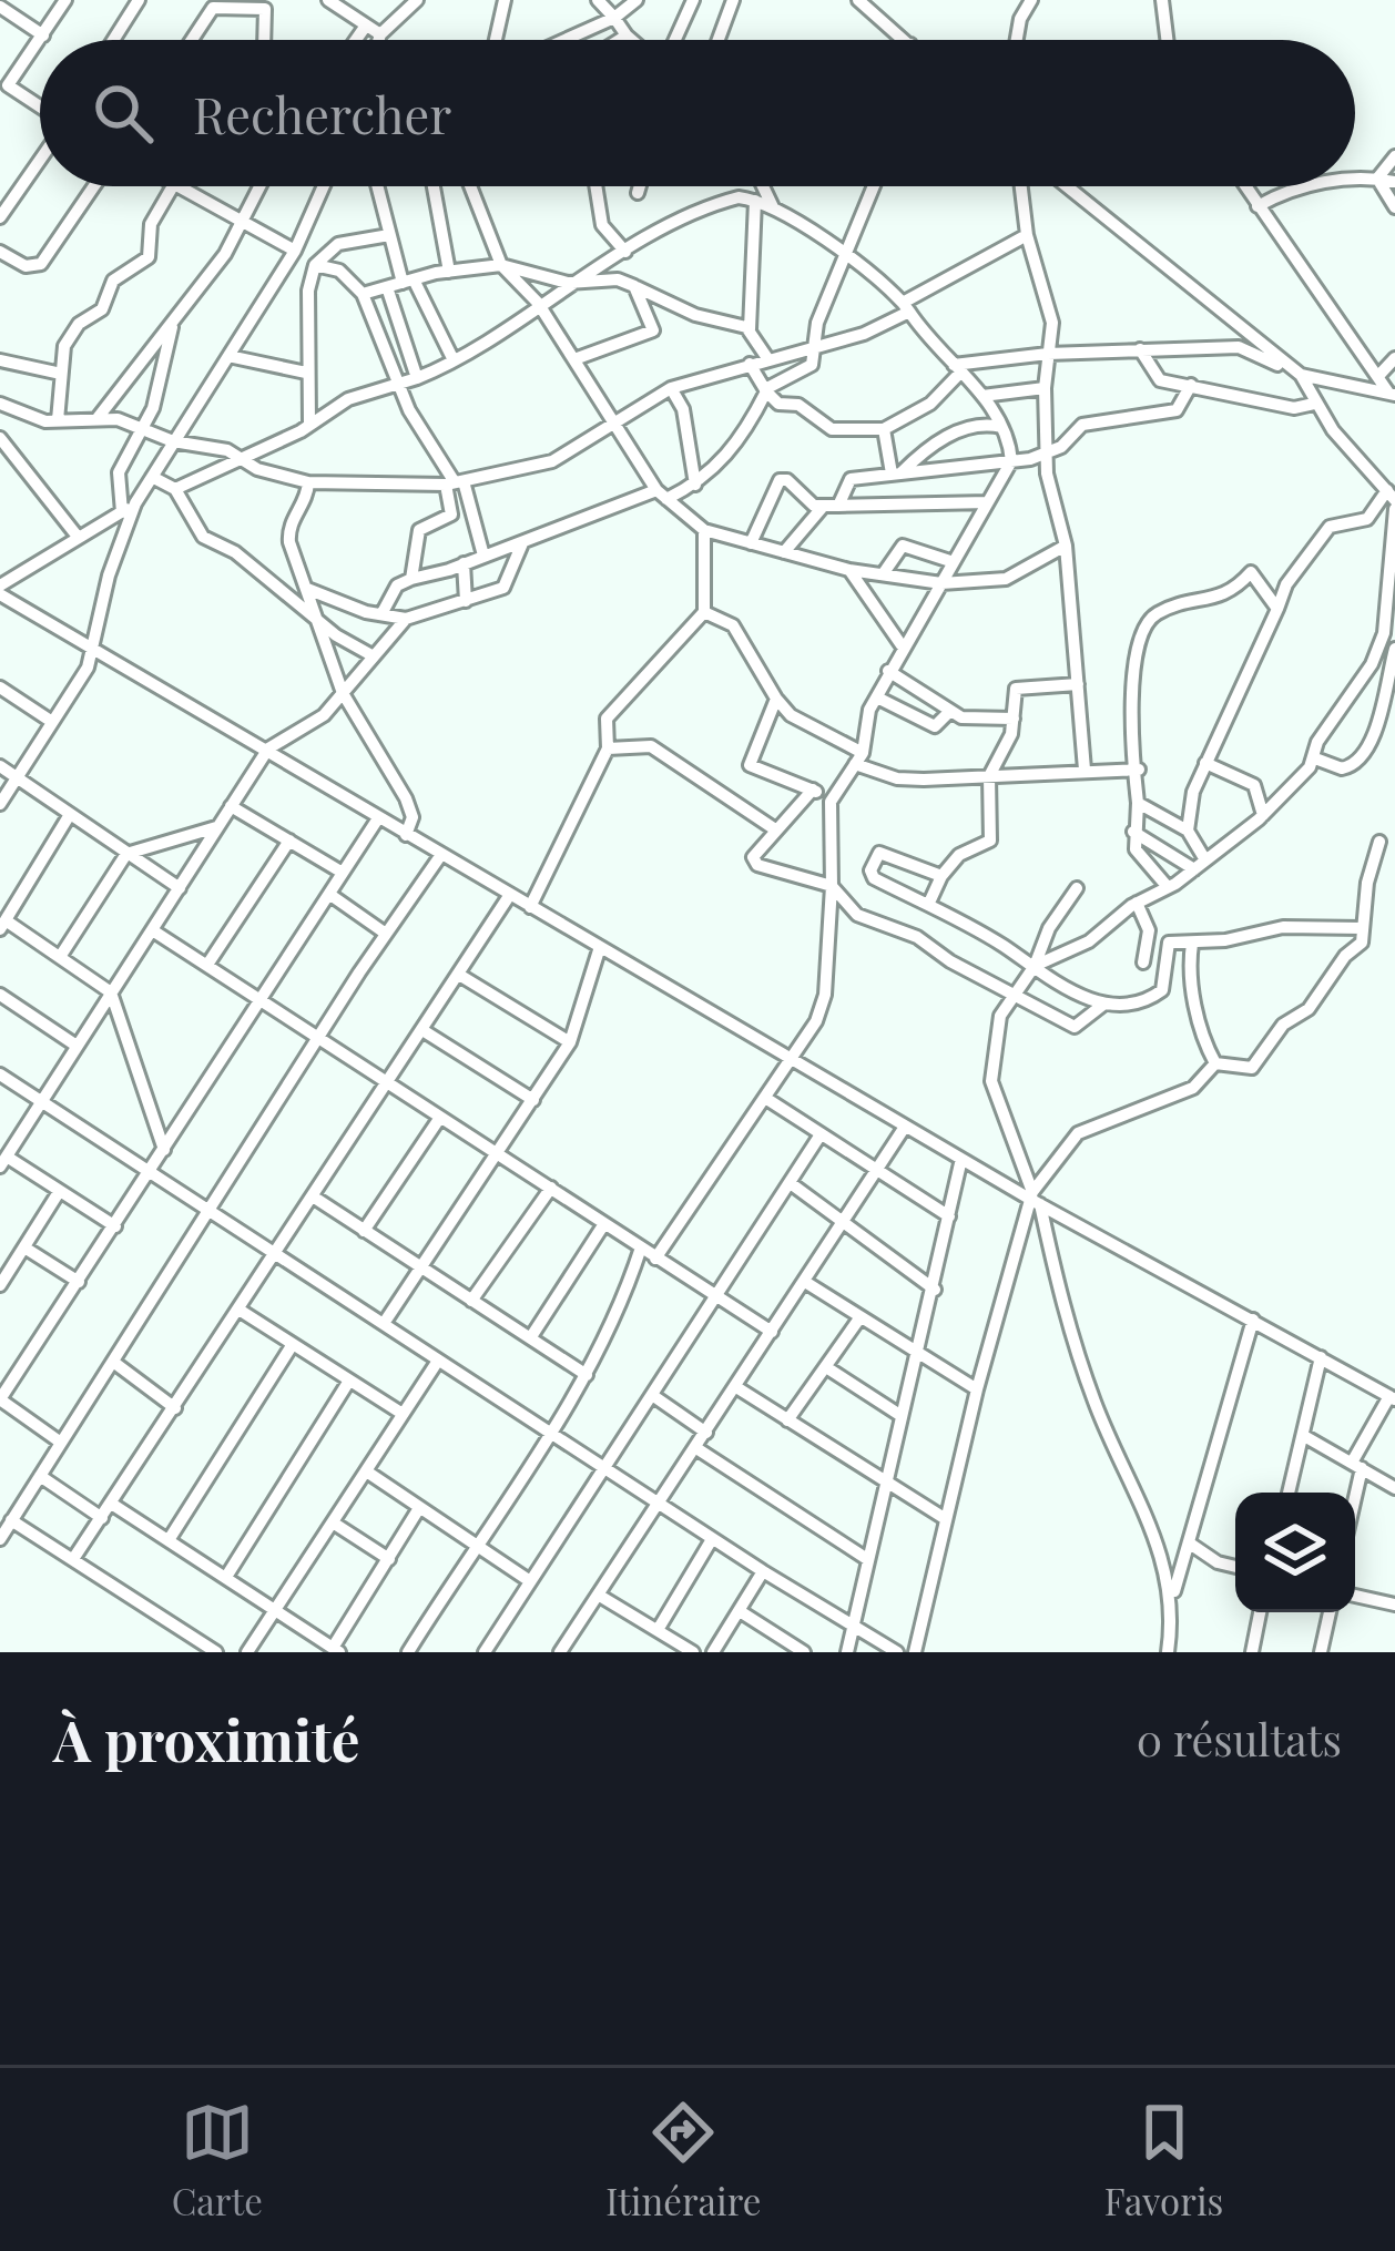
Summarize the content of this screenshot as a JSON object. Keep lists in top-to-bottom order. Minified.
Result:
{"page":{"search":"Rechercher","heading":["À proximité","0 résultats"],"nav":["Carte","Itinéraire","Favoris"]}}
